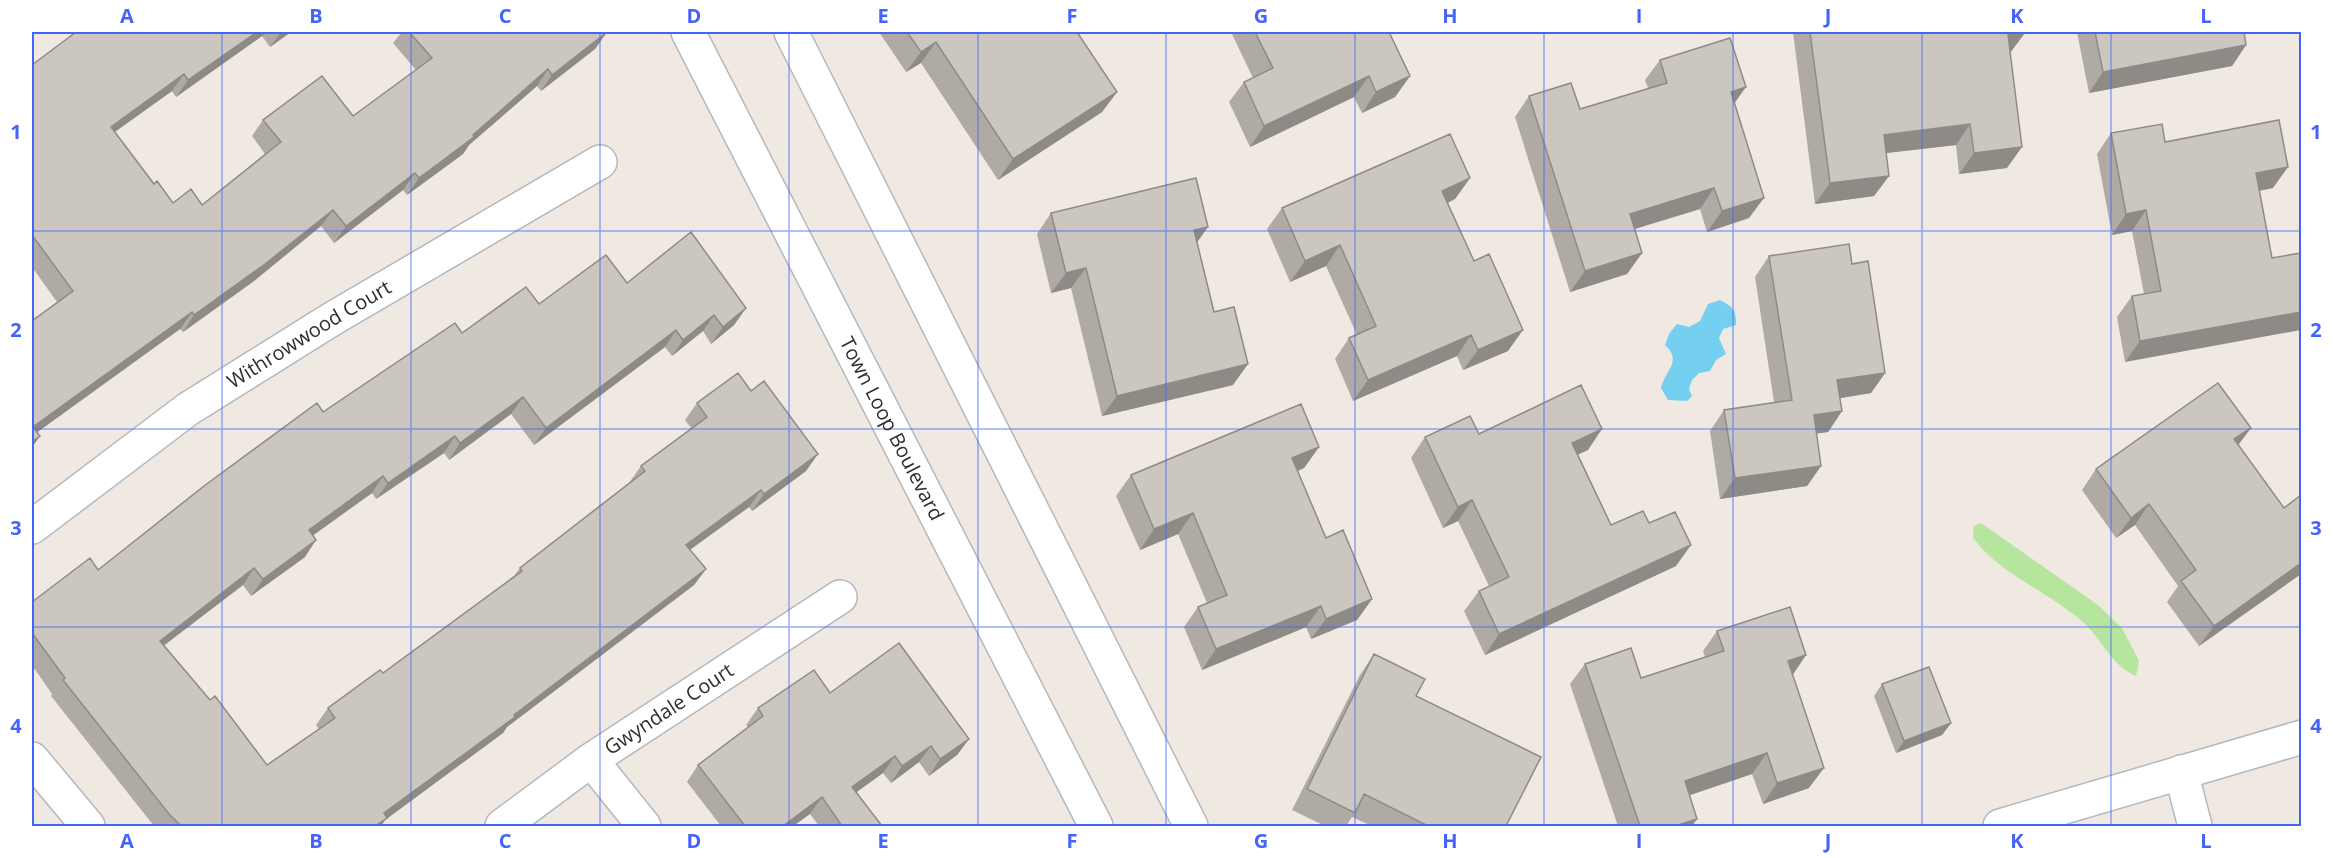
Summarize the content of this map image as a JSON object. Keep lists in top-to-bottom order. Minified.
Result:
{"streets":{"street":["Withrowwood Court","Town Loop Boulevard","Gwyndale Court"]},"grid":{"columns":["A","B","C","D","E","F","G","H","I","J","K","L"],"rows":["1","2","3","4"]}}
